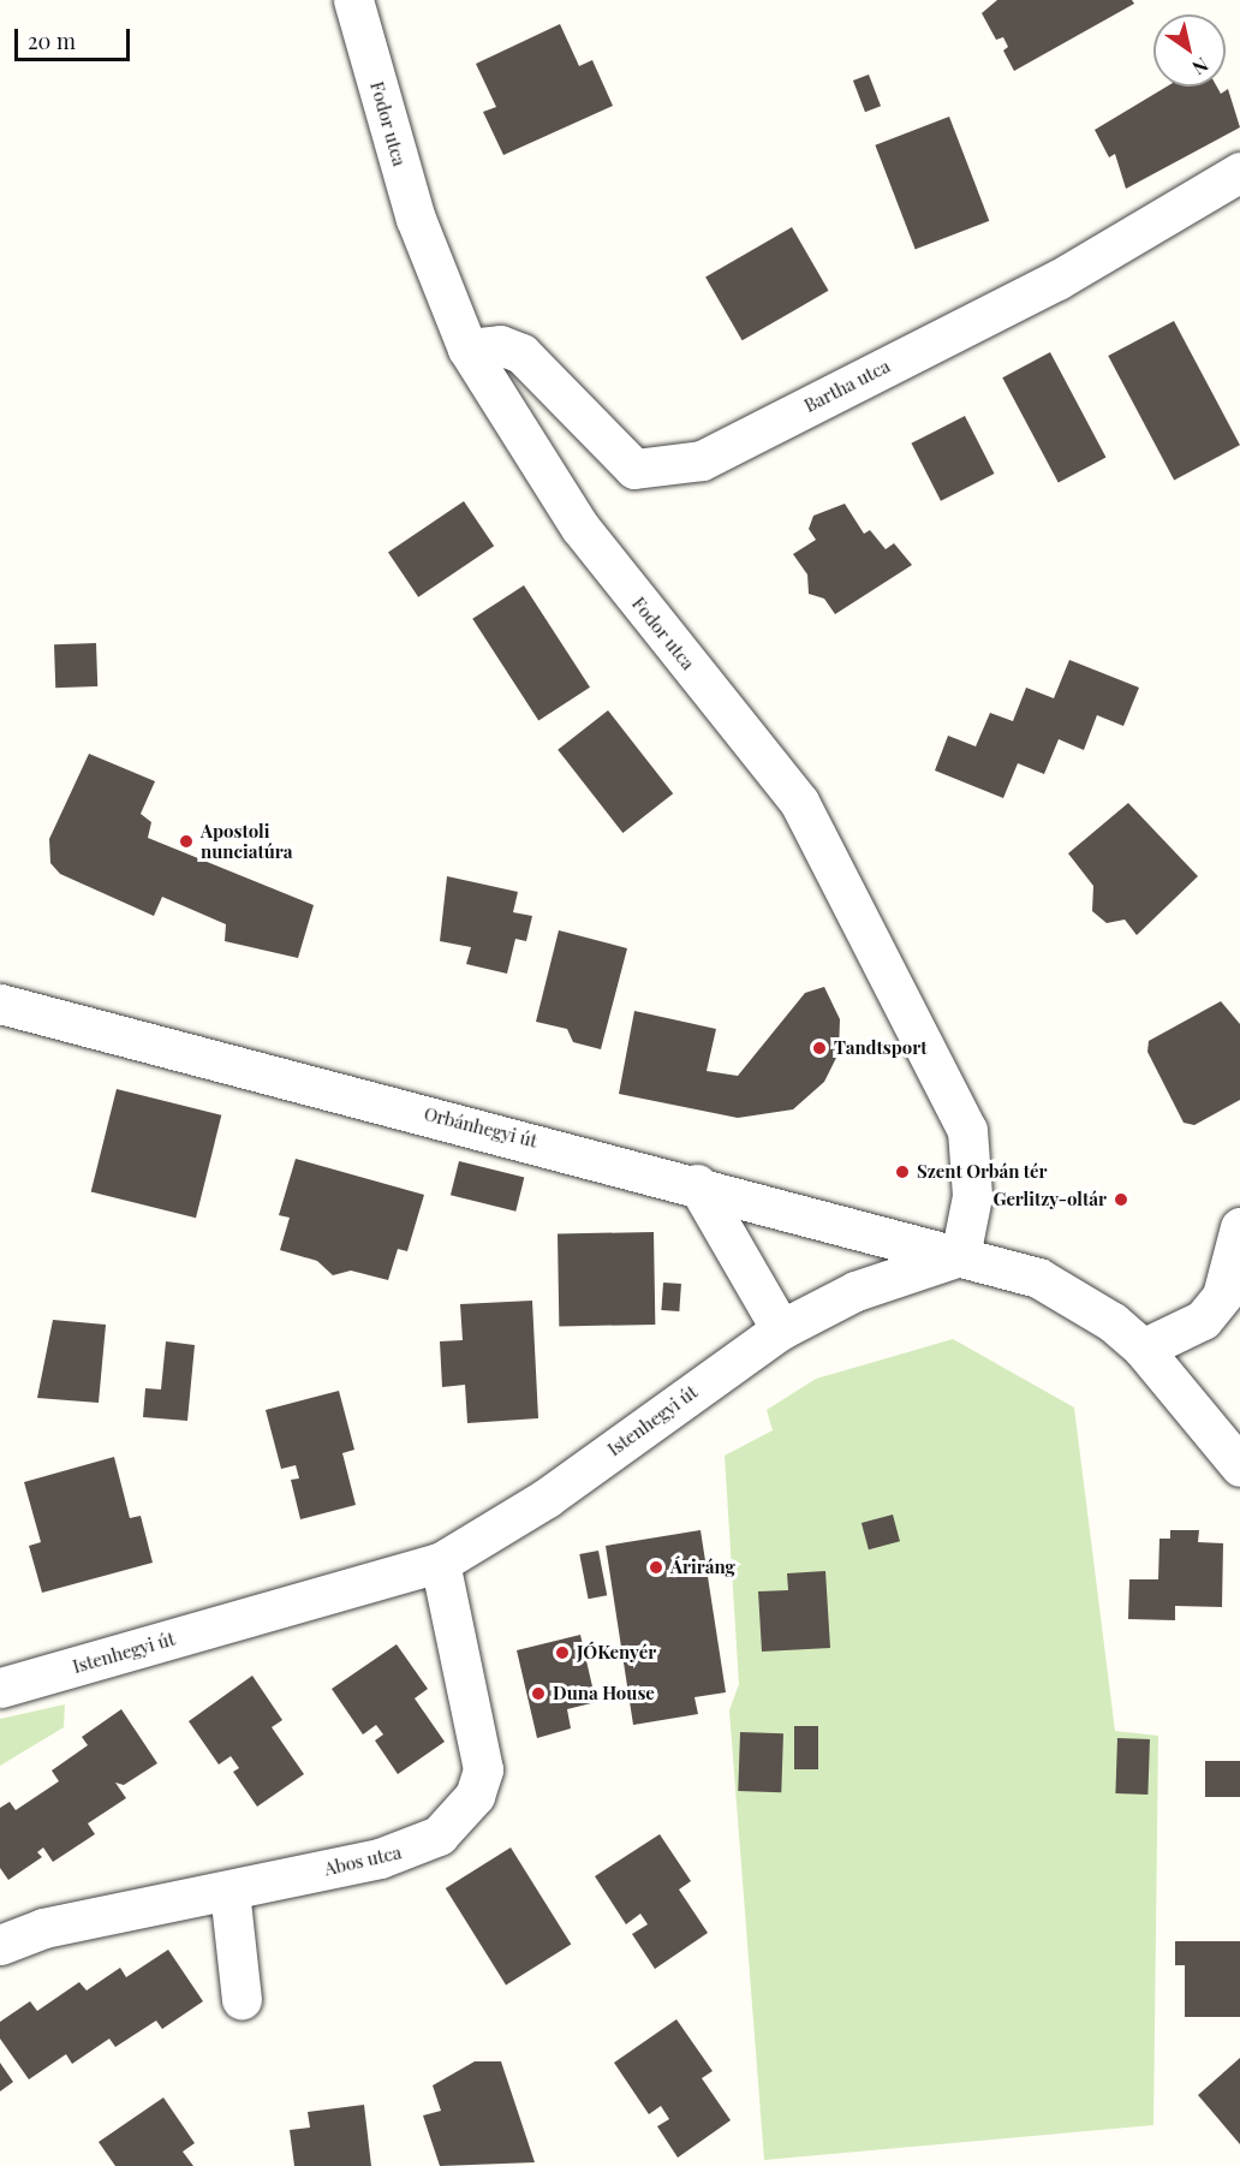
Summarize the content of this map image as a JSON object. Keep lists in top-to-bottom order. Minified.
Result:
{"streets":{"street":["Fodor utca","Bartha utca","Orbánhegyi út","Istenhegyi út","Abos utca"]},"crossings":[["Fodor utca","Bartha utca"],["Fodor utca","Orbánhegyi út"],["Fodor utca","Istenhegyi út"],["Orbánhegyi út","Istenhegyi út"],["Istenhegyi út","Abos utca"]],"places":["Apostoli nunciatúra","Tandtsport","Szent Orbán tér","Gerlitzy-oltár","Áriráng","JÓKenyér","Duna House"],"scale_bar":"20 m","north":"bottom right"}
